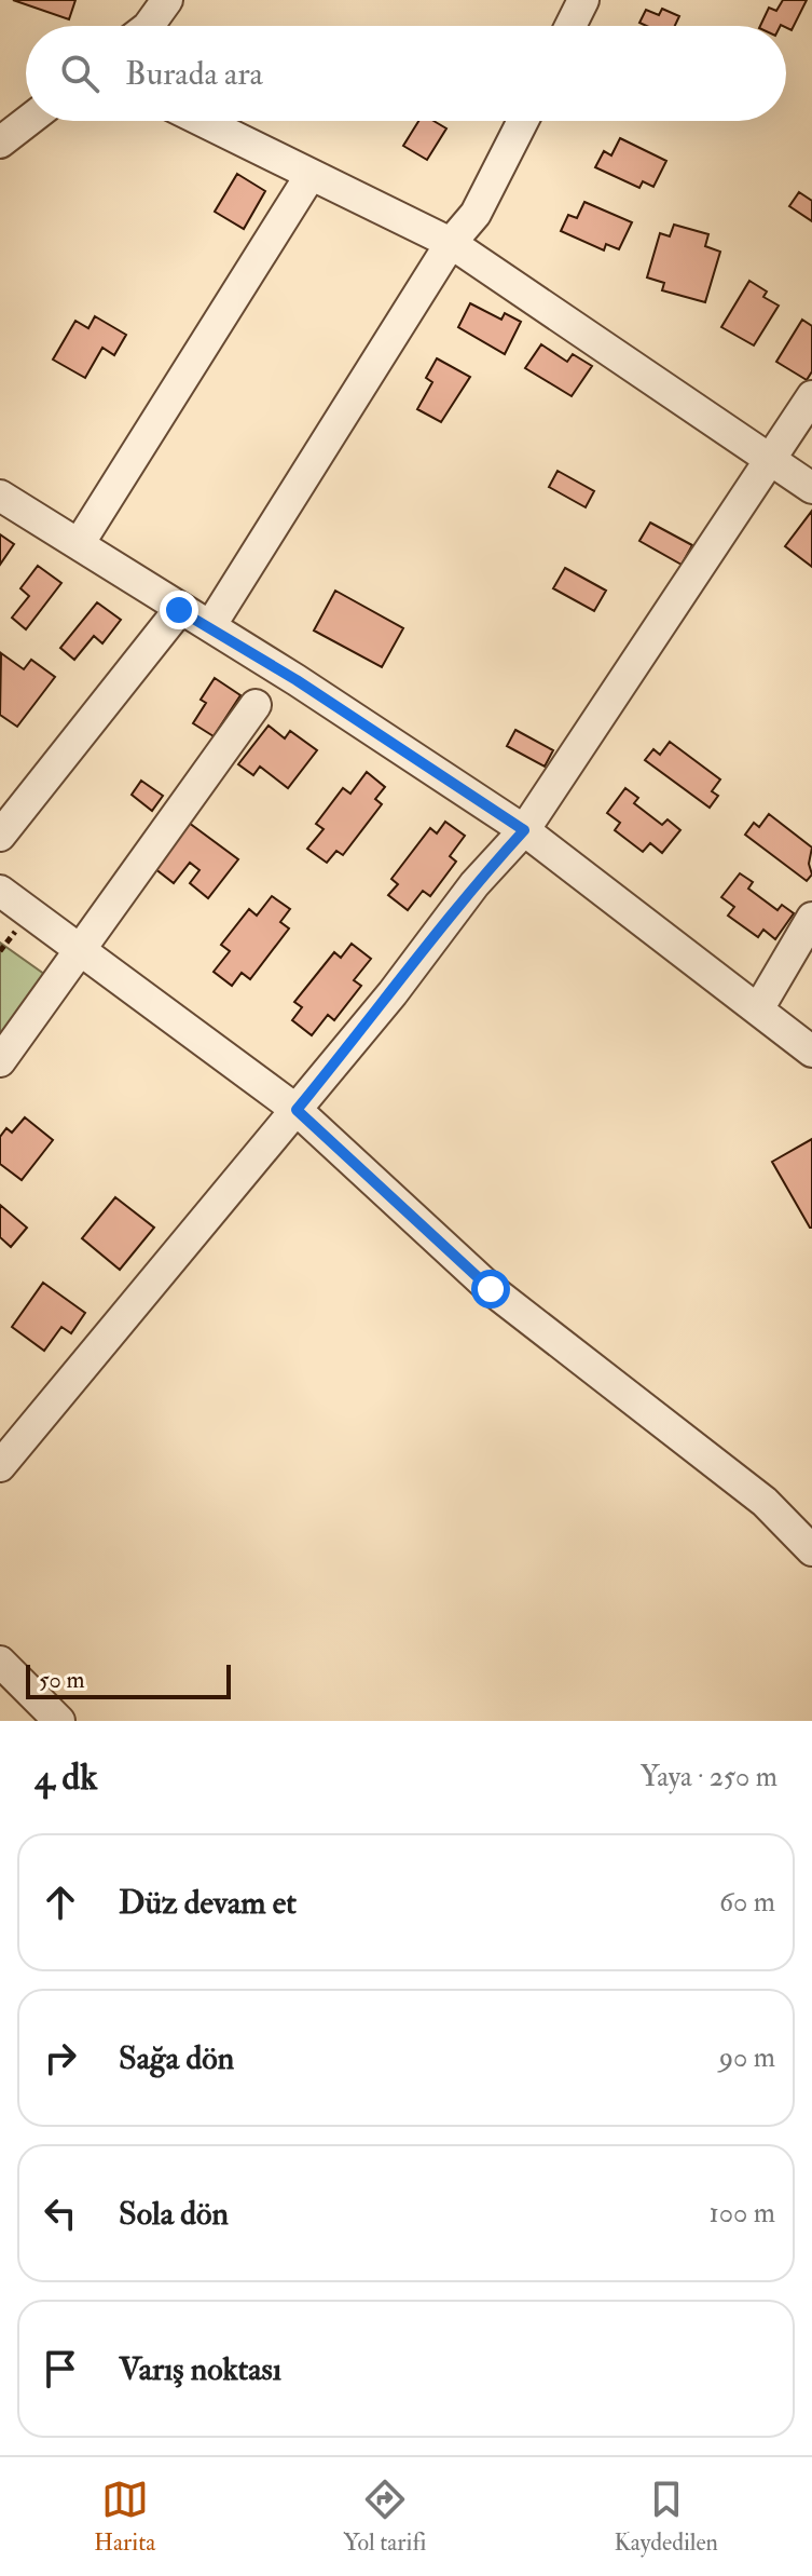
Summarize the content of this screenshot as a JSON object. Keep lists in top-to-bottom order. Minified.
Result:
{"scale_bar":"50 m","page":{"search":"Burada ara","scale":"50 m","heading":["4 dk","Yaya · 250 m"],"list":[["Düz devam et","60 m"],["Sağa dön","90 m"],["Sola dön","100 m"],"Varış noktası"],"nav":["Harita","Yol tarifi","Kaydedilen"]}}
